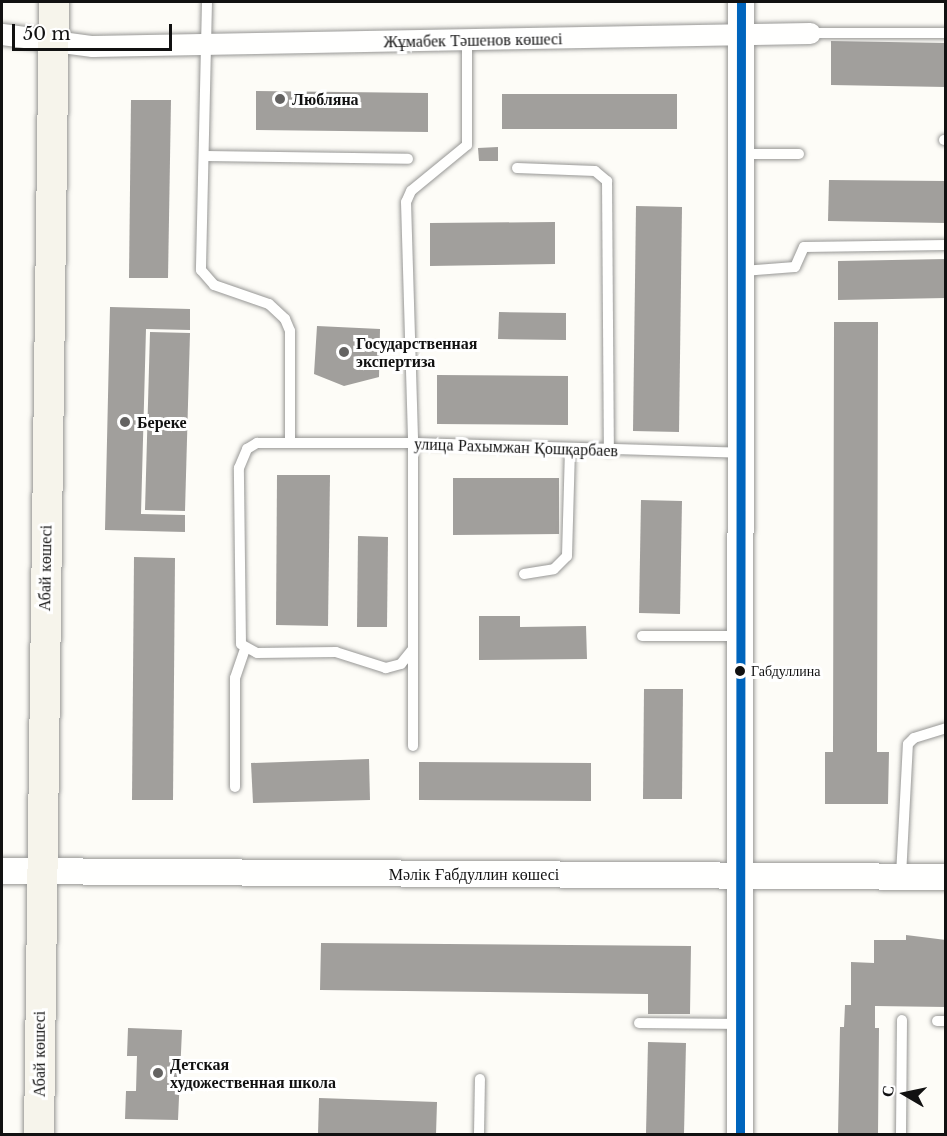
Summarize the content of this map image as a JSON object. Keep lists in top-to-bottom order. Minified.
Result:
{"streets":{"main road":["Абай көшесі"],"street":["Жұмабек Тәшенов көшесі","Мәлік Ғабдуллин көшесі"],"lane":["улица Рахымжан Қошқарбаев"]},"crossings":[["Жұмабек Тәшенов көшесі","Абай көшесі"],["Абай көшесі","Мәлік Ғабдуллин көшесі"]],"places":["Любляна","Государственная экспертиза","Береке","Габдуллина","Детская художественная школа"],"scale_bar":"50 m","north":"left"}
